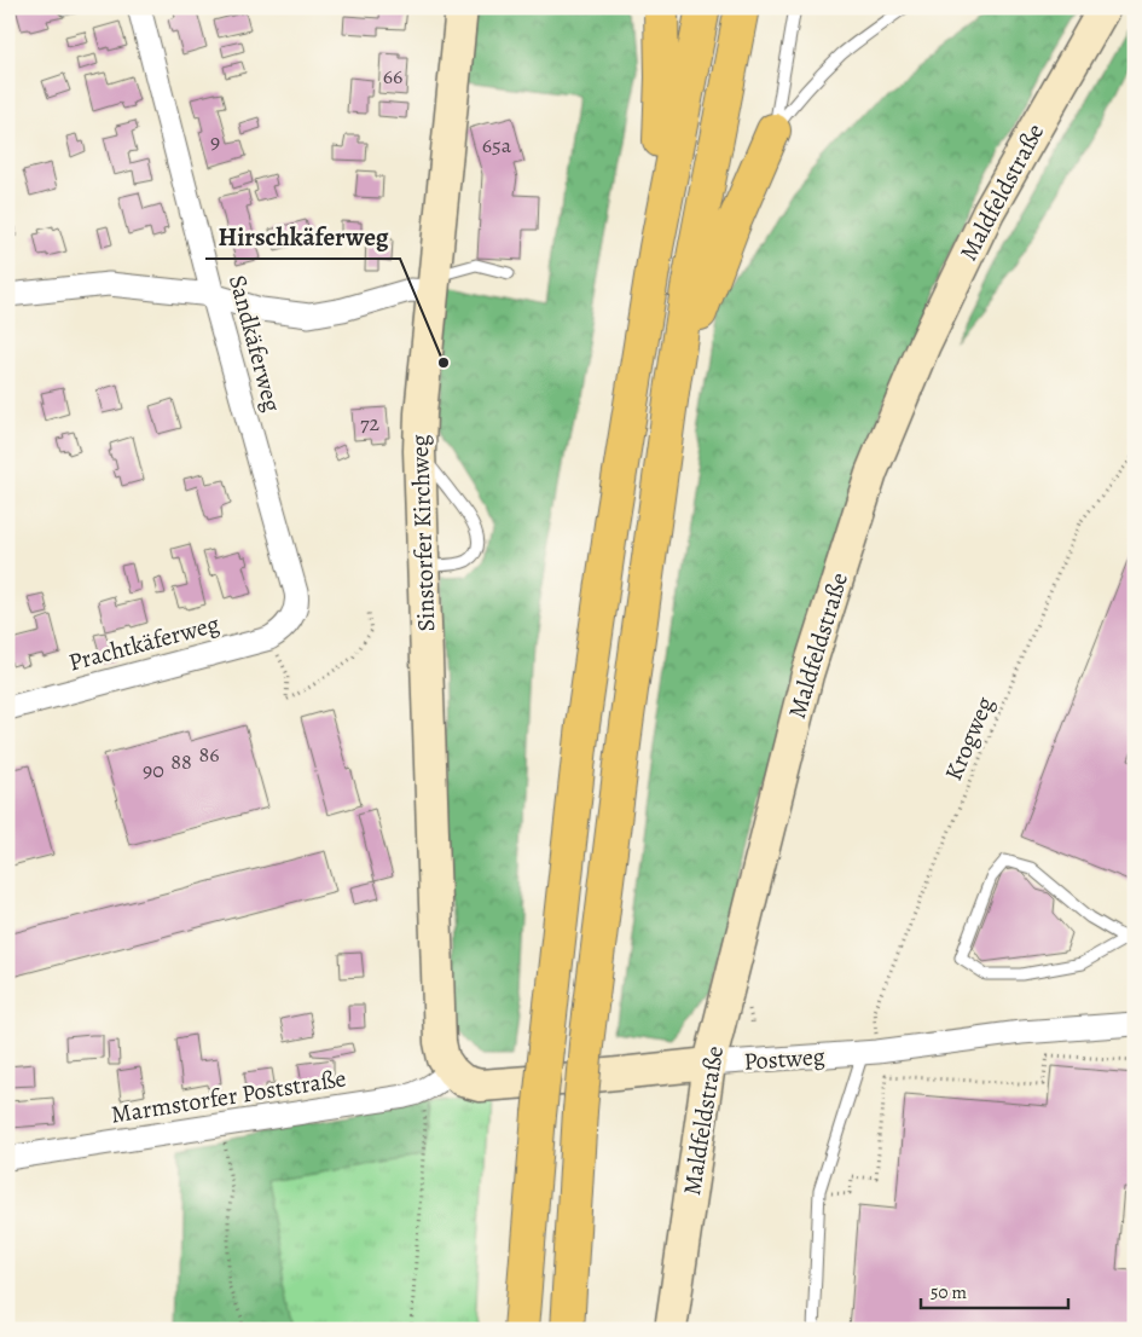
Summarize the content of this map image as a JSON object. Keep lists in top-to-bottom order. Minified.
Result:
{"streets":{"main road":["Maldfeldstraße","Sinstorfer Kirchweg","Postweg"],"street":["Sandkäferweg","Prachtkäferweg","Marmstorfer Poststraße"],"path":["Krogweg"]},"crossings":[["Maldfeldstraße","Postweg"],["Sandkäferweg","Prachtkäferweg"],["Sinstorfer Kirchweg","Postweg"],["Sinstorfer Kirchweg","Marmstorfer Poststraße"],["Krogweg","Postweg"],["Postweg","Marmstorfer Poststraße"]],"places":["Hirschkäferweg"],"house_numbers":["66","9","65a","72","86","88","90"],"scale_bar":"50 m"}
